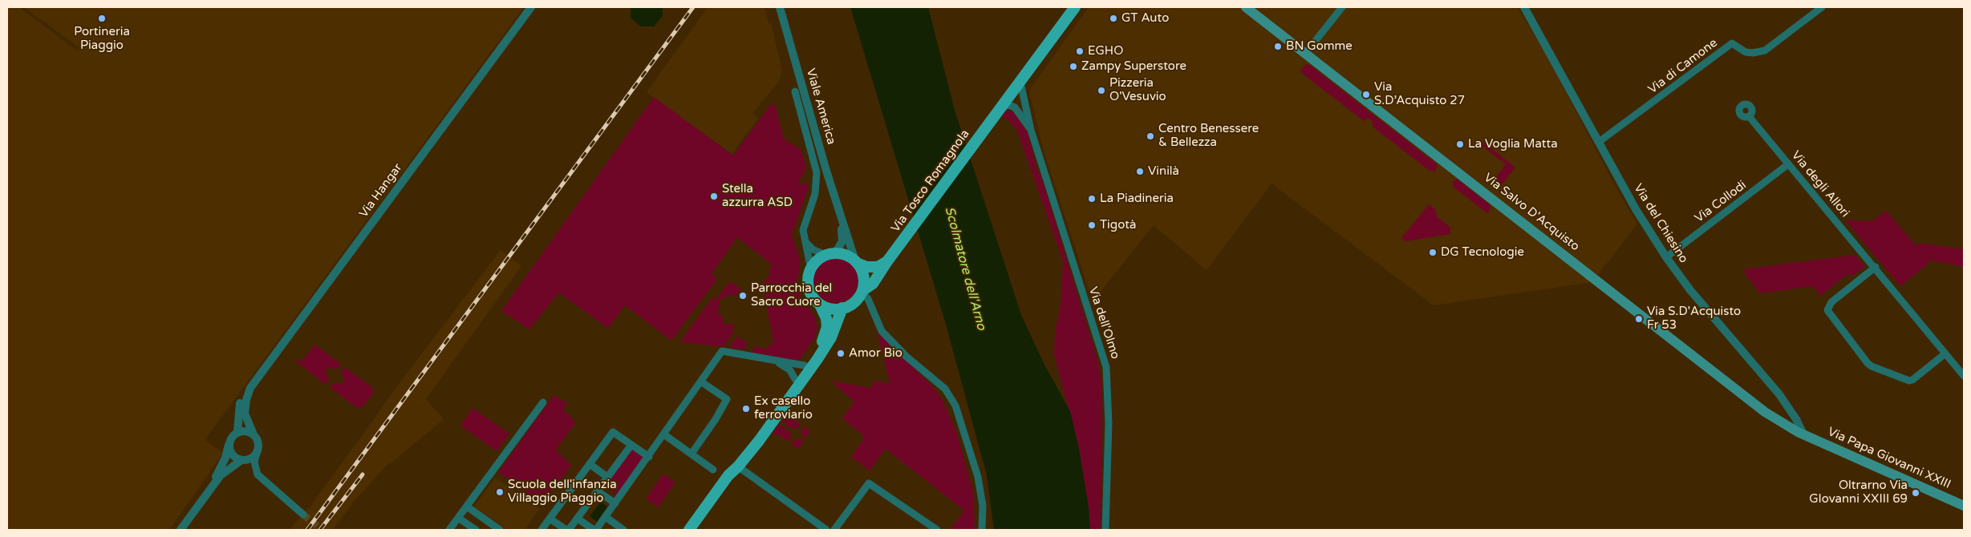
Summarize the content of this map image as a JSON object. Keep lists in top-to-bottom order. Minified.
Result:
{"streets":{"main road":["Via Tosco Romagnola","Via Salvo D'Acquisto","Via Papa Giovanni XXIII"],"street":["Via di Camone","Viale America","Via degli Allori","Via Hangar","Via Collodi","Via del Chiesino","Via dell'Olmo"]},"crossings":[["Via di Camone","Via del Chiesino"],["Via Tosco Romagnola","Via dell'Olmo"],["Via degli Allori","Via Collodi"],["Via Collodi","Via del Chiesino"],["Via Salvo D'Acquisto","Via del Chiesino"],["Via Salvo D'Acquisto","Via Papa Giovanni XXIII"],["Via del Chiesino","Via Papa Giovanni XXIII"]],"water":["Scolmatore dell'Arno"],"places":["Portineria Piaggio","GT Auto","BN Gomme","EGHO","Zampy Superstore","Pizzeria O'Vesuvio","Via S.D’Acquisto 27","Centro Benessere & Bellezza","La Voglia Matta","Vinilà","Stella azzurra ASD","La Piadineria","Tigotà","DG Tecnologie","Parrocchia del Sacro Cuore","Via S.D'Acquisto Fr 53","Amor Bio","Ex casello ferroviario","Scuola dell'infanzia Villaggio Piaggio","Oltrarno Via GIovanni XXIII 69"]}
